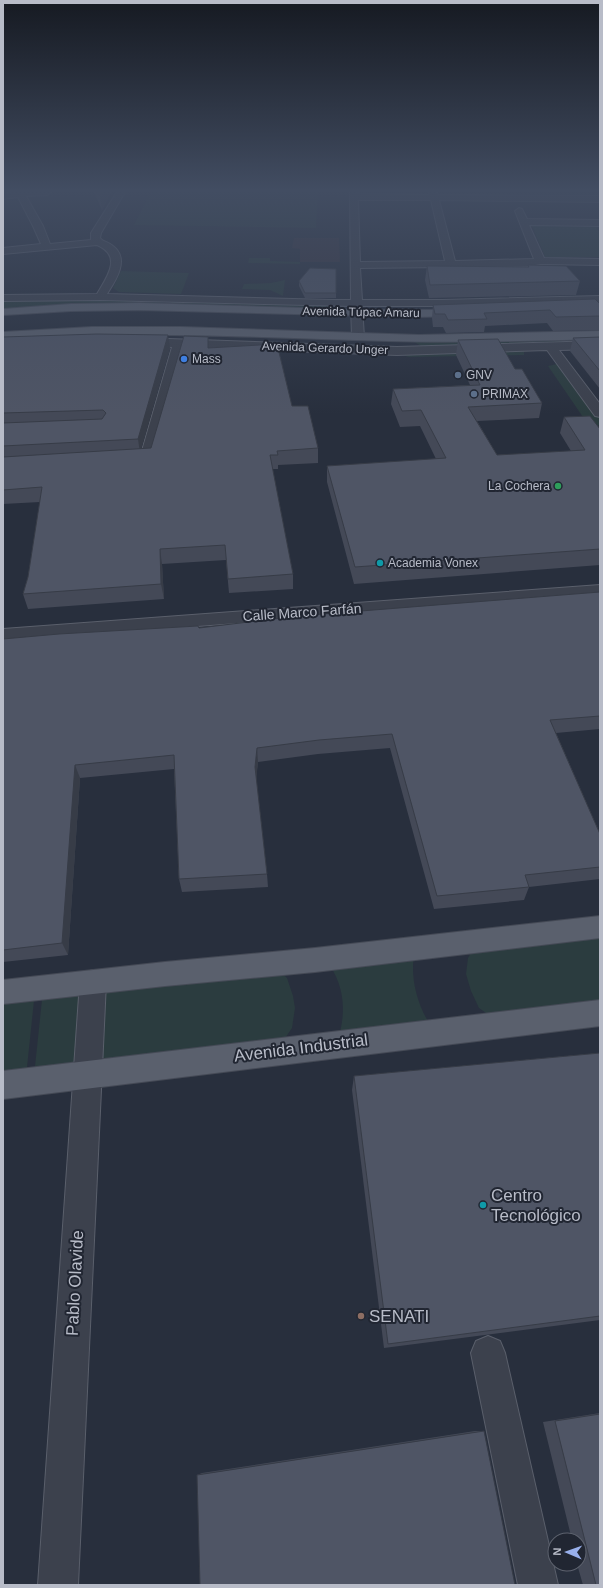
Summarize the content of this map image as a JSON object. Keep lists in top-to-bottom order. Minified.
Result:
{"streets":{"main road":["Avenida Túpac Amaru","Avenida Industrial"],"street":["Avenida Gerardo Unger","Calle Marco Farfán","Pablo Olavide"]},"crossings":[["Avenida Industrial","Pablo Olavide"]],"places":["Mass","GNV","PRIMAX","La Cochera","Academia Vonex","Centro Tecnológico","SENATI"],"north":"left"}
